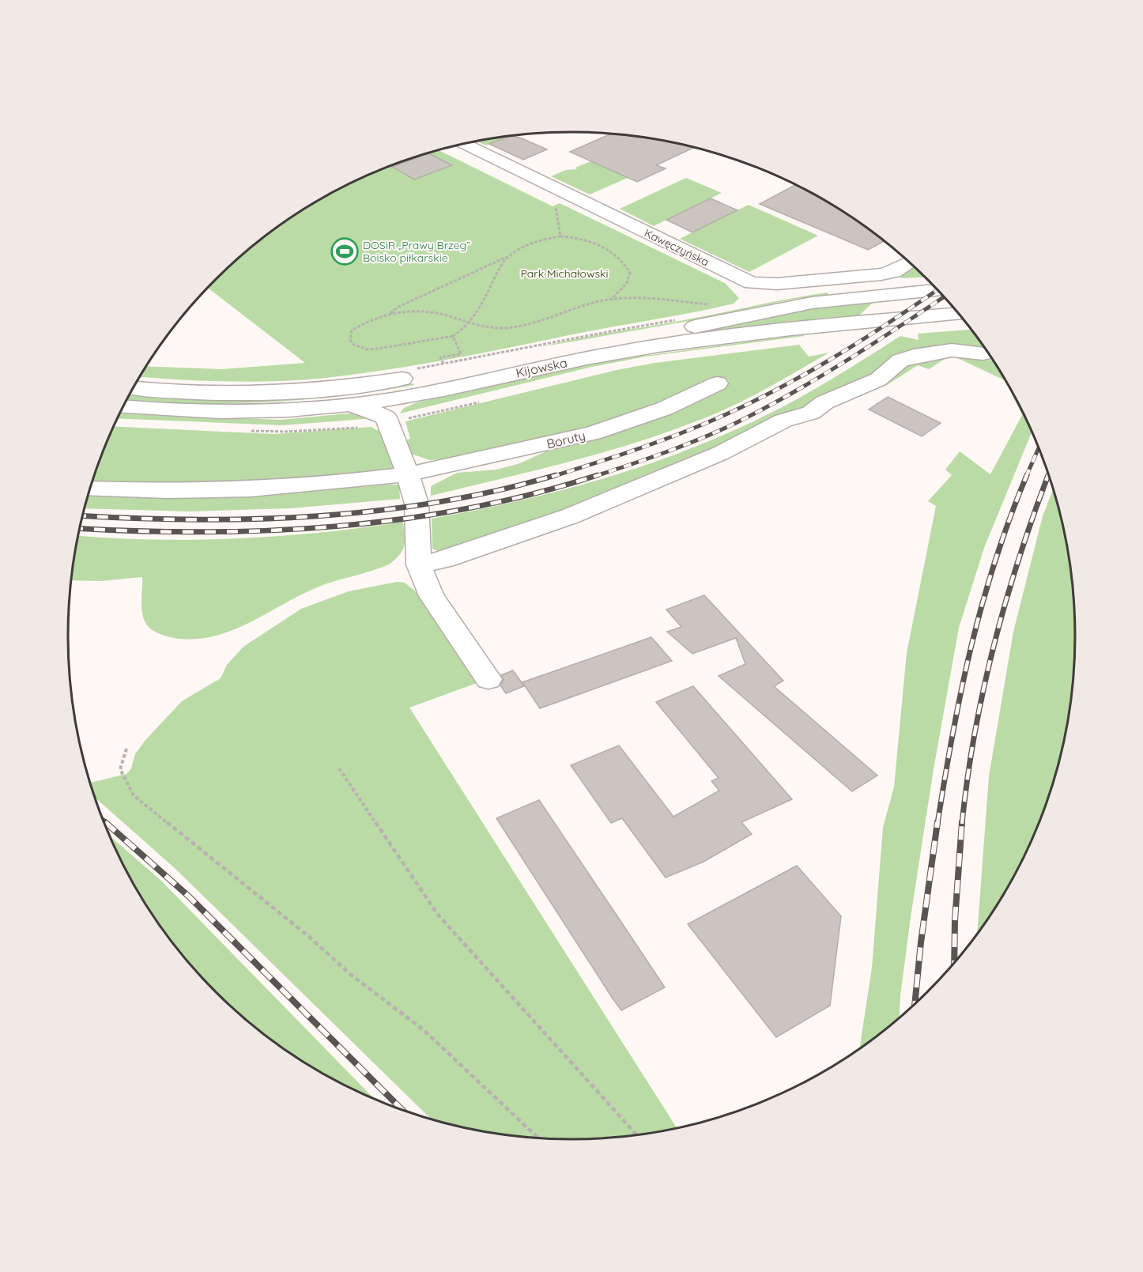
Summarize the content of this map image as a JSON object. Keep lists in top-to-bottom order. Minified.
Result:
{"streets":{"street":["Kawęczyńska","Kijowska","Boruty"]},"parks":["Park Michałowski"],"places":{"sports":["DOSiR „Prawy Brzeg” Boisko piłkarskie"]}}
